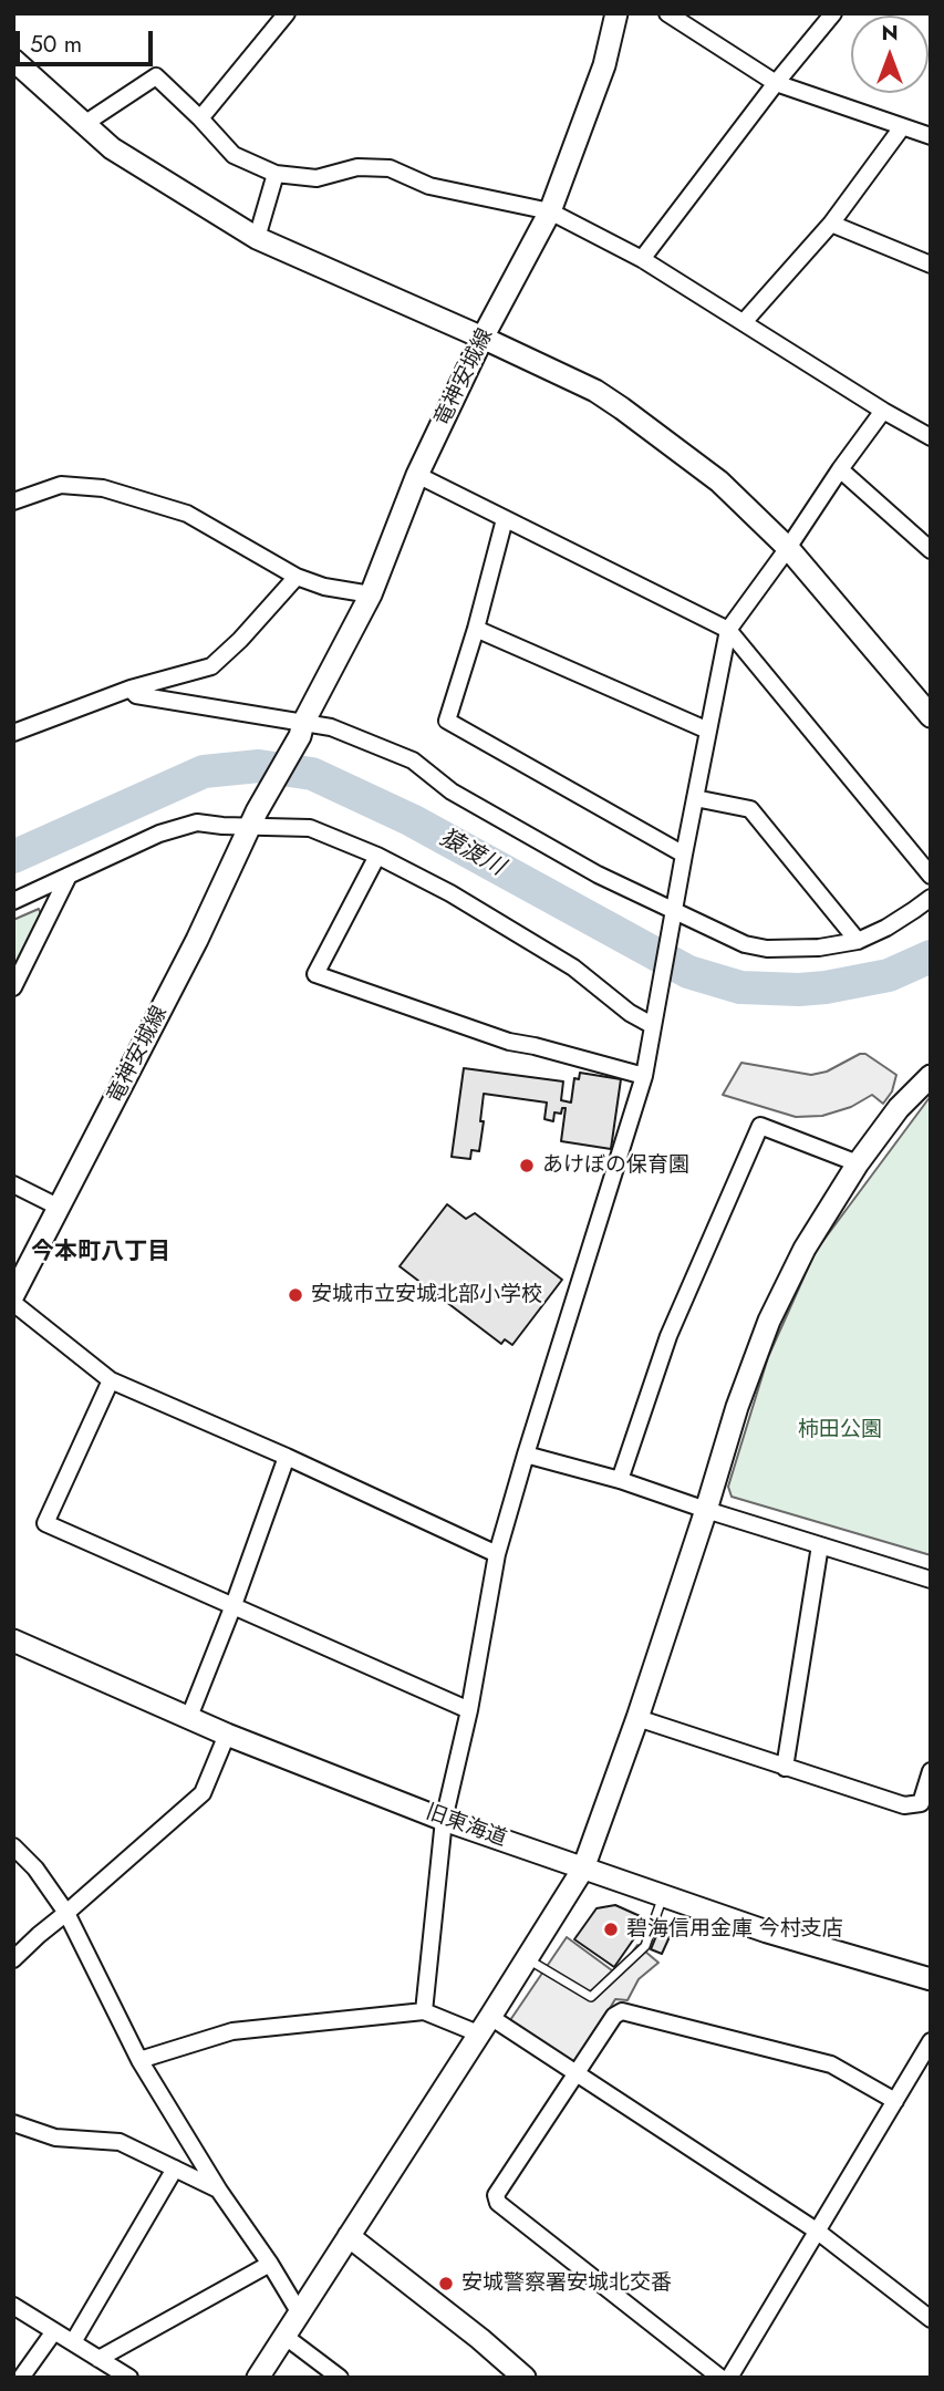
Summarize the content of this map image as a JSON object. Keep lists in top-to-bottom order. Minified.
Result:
{"streets":{"street":["竜神安城線","旧東海道"]},"districts":["今本町八丁目"],"water":["猿渡川"],"parks":["柿田公園"],"places":["あけぼの保育園","安城市立安城北部小学校","碧海信用金庫 今村支店","安城警察署安城北交番"],"scale_bar":"50 m","north":"top"}
